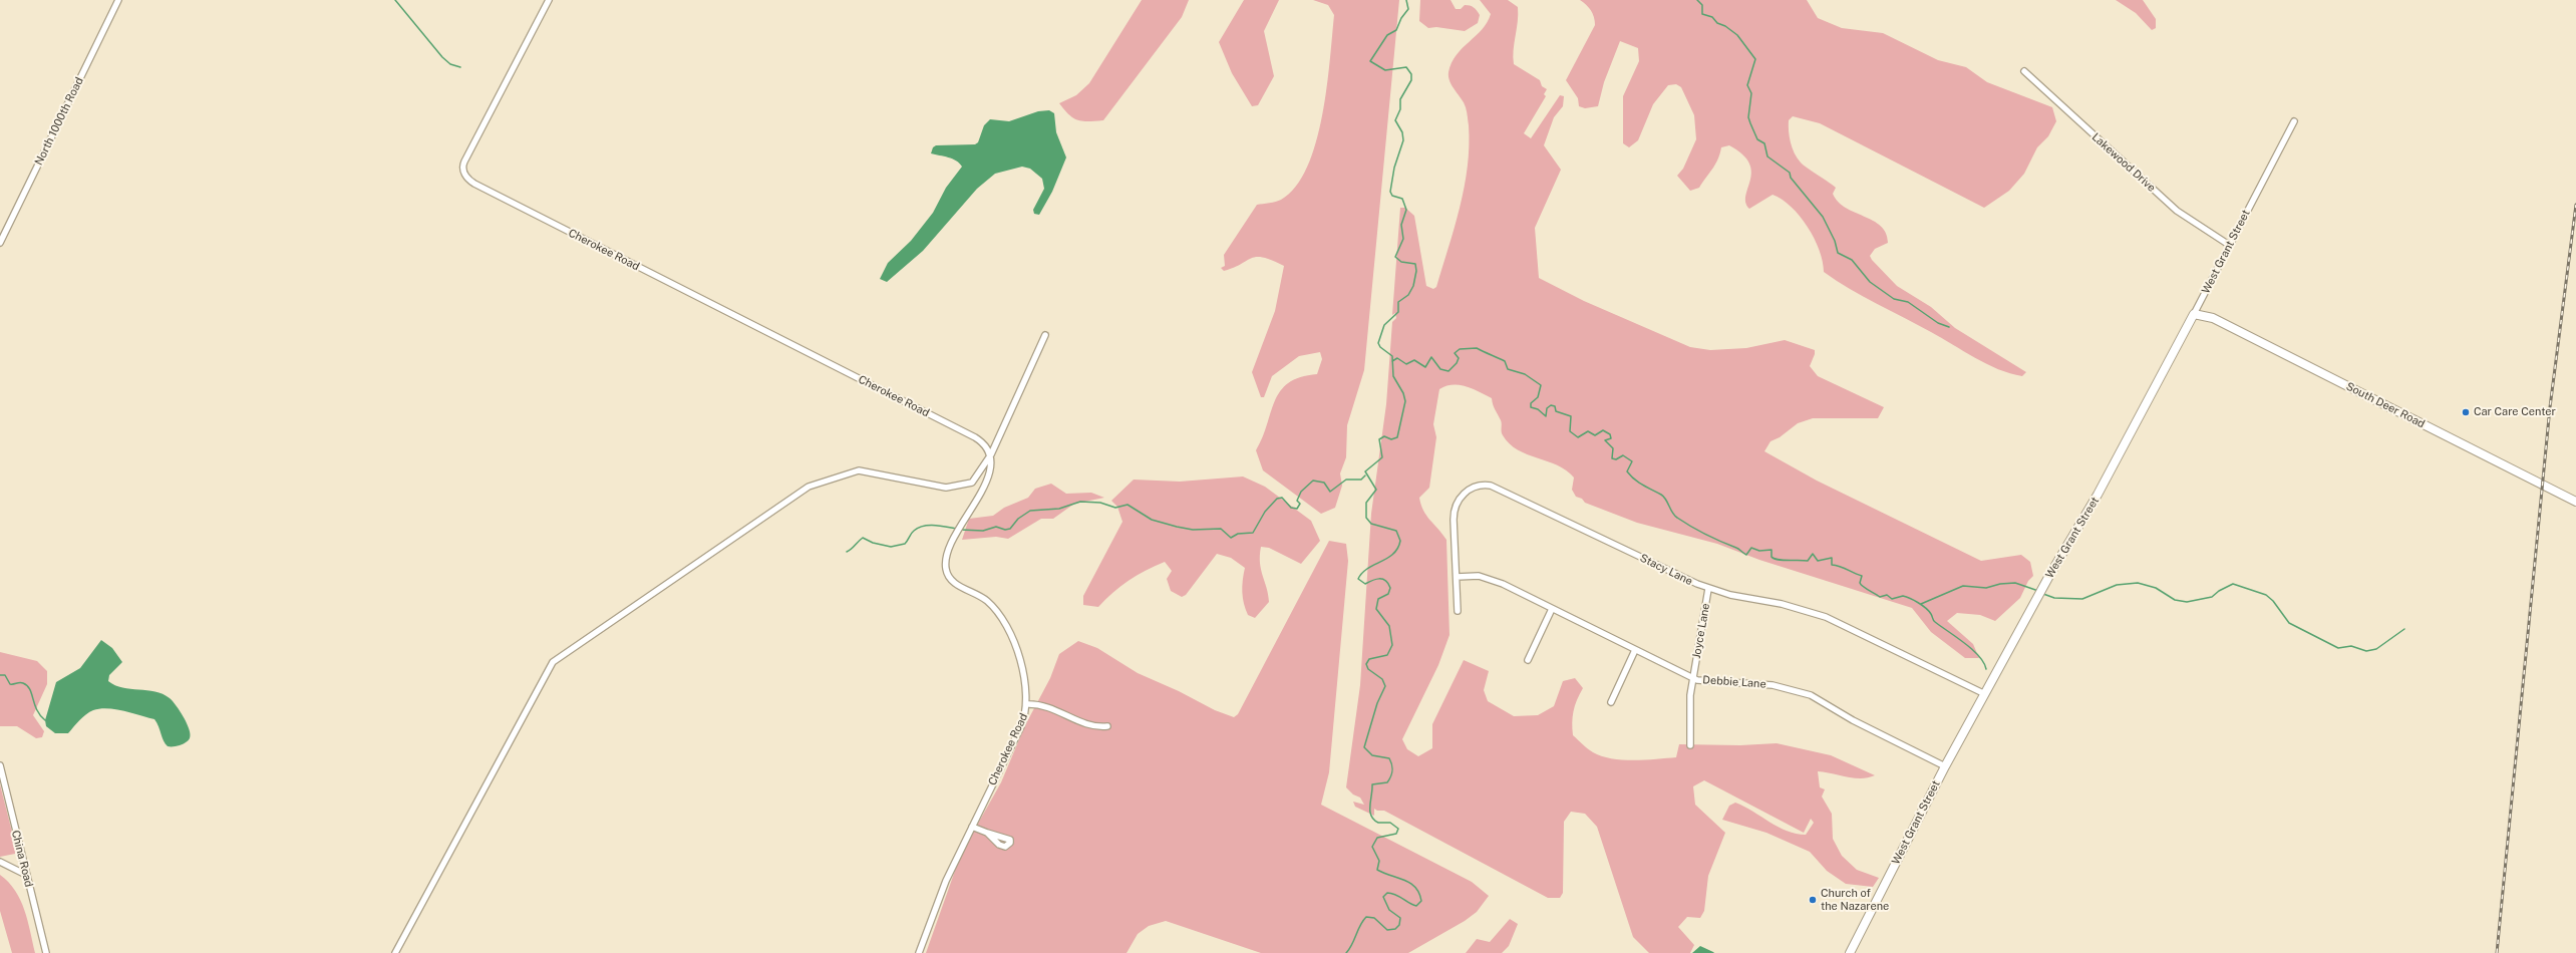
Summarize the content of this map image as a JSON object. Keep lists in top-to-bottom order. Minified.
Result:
{"streets":{"main road":["West Grant Street","South Deer Road"],"street":["North 1000th Road","Lakewood Drive","Cherokee Road","Stacy Lane","Joyce Lane","Debbie Lane","China Road"]},"crossings":[["Lakewood Drive","West Grant Street"],["West Grant Street","South Deer Road"],["West Grant Street","Stacy Lane"],["West Grant Street","Debbie Lane"],["Stacy Lane","Joyce Lane"],["Stacy Lane","Debbie Lane"],["Joyce Lane","Debbie Lane"]],"places":["Car Care Center","Church of the Nazarene"]}
